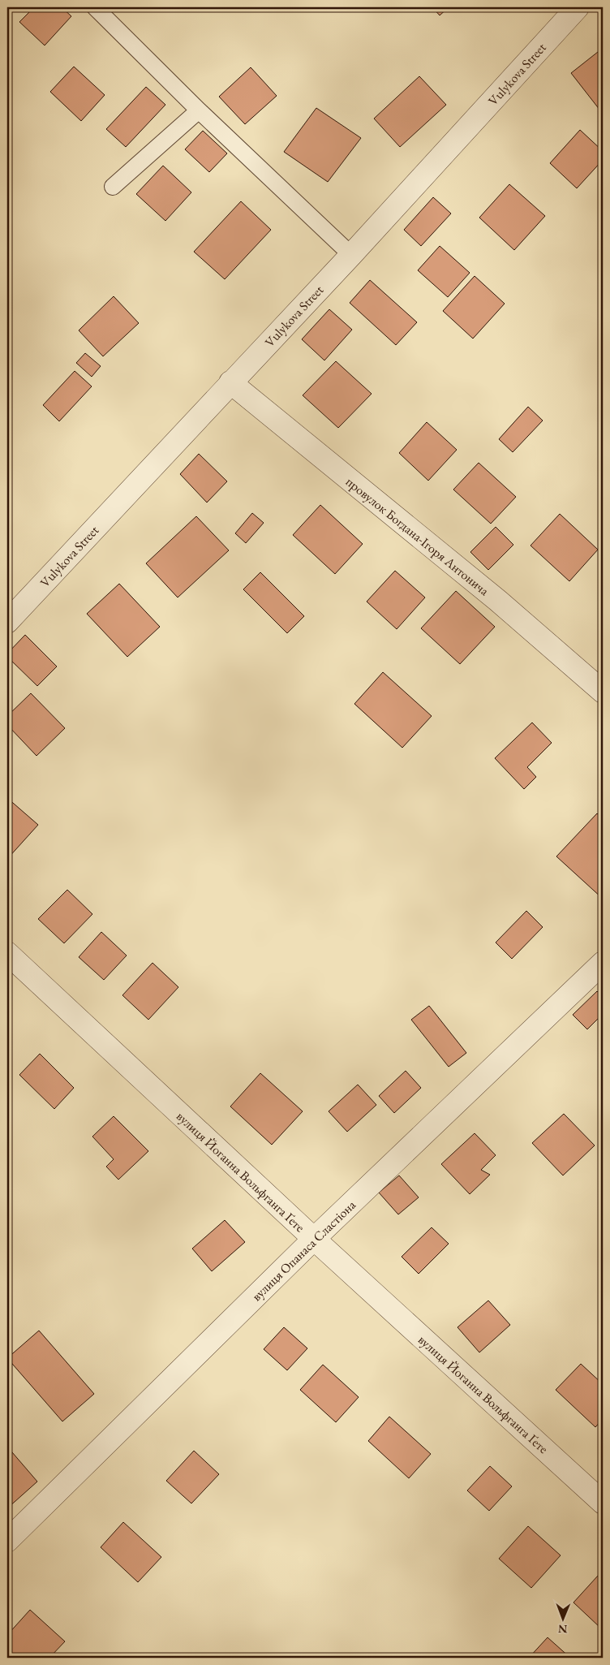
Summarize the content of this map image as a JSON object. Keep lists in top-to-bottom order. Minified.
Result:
{"streets":{"street":["Vulykova Street","провулок Богдана-Ігоря Антонича","вулиця Йоганна Вольфганга Ґете","вулиця Опанаса Сластіона"]},"crossings":[["Vulykova Street","провулок Богдана-Ігоря Антонича"],["вулиця Йоганна Вольфганга Ґете","вулиця Опанаса Сластіона"]],"north":"bottom"}
